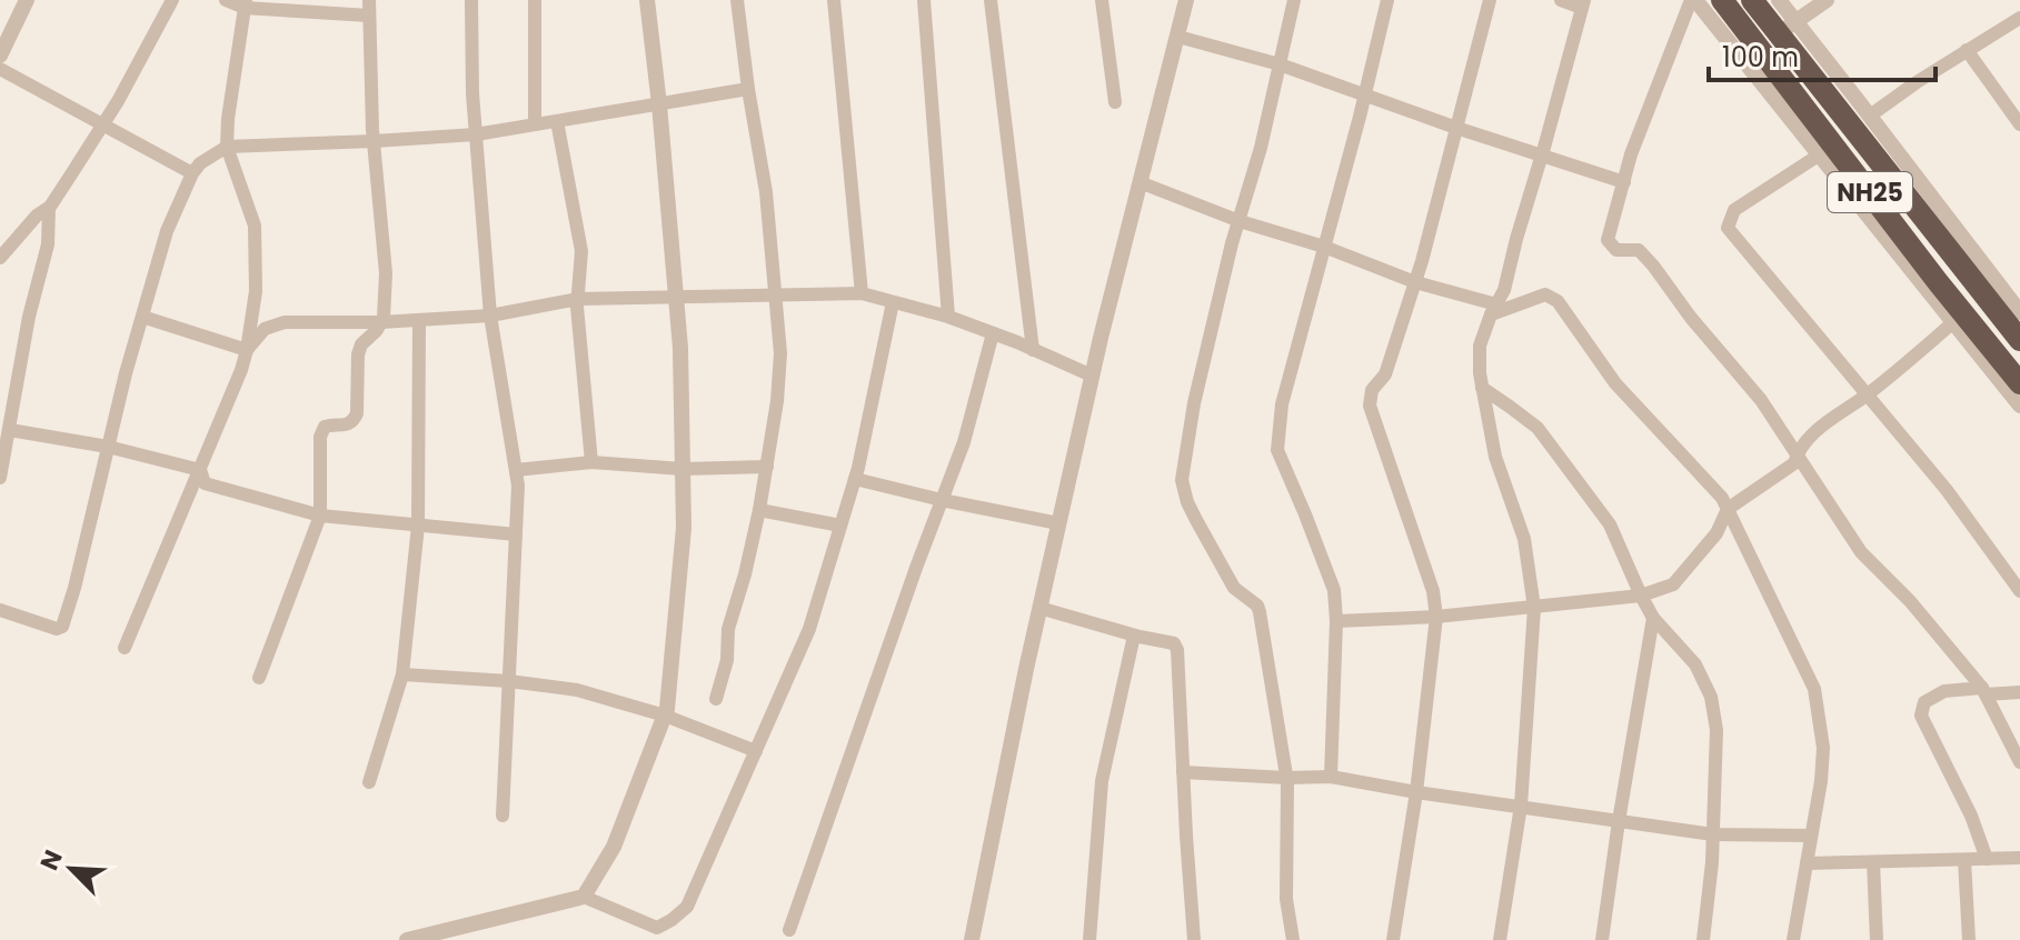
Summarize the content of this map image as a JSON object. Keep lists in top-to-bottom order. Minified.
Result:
{"streets":{"highway":["NH25"]},"scale_bar":"100 m","north":"top left"}
